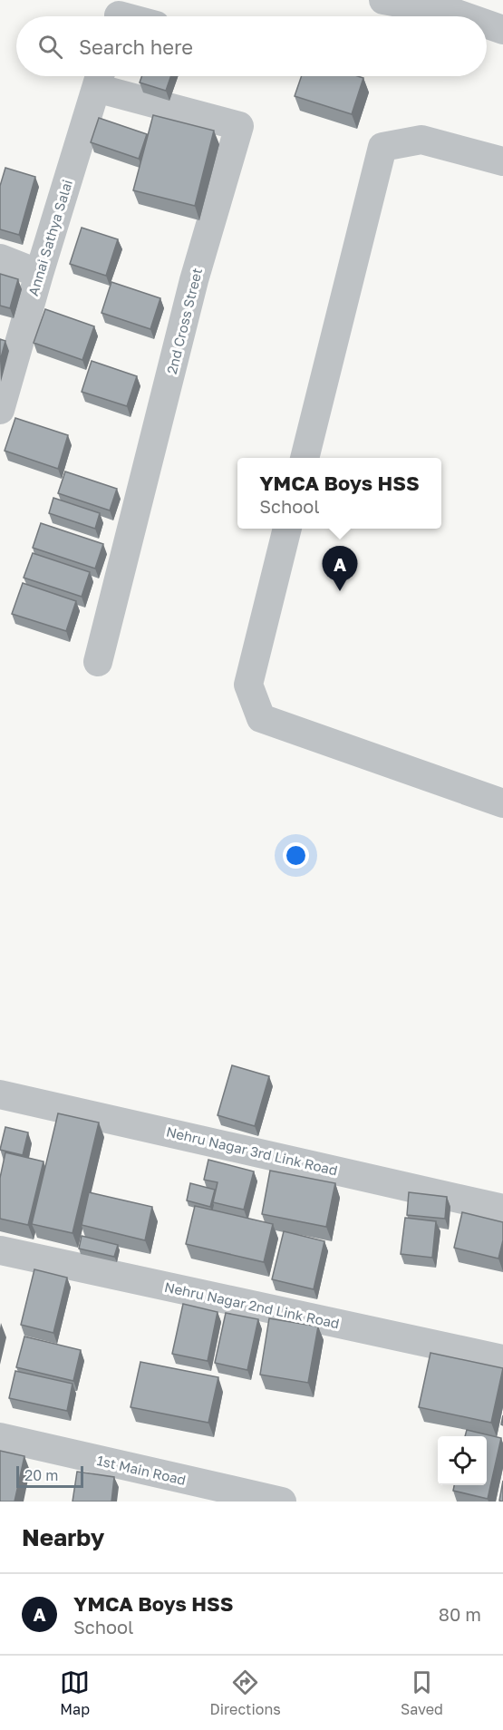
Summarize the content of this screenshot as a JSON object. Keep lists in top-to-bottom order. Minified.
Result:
{"streets":{"street":["Annai Sathya Salai","2nd Cross Street","Nehru Nagar 3rd Link Road","Nehru Nagar 2nd Link Road","1st Main Road"]},"crossings":[["Annai Sathya Salai","2nd Cross Street"]],"scale_bar":"20 m","page":{"search":"Search here","popup":["YMCA Boys HSS","School"],"pins":"A","scale":"20 m","heading":"Nearby","list":[{"mark":"A","name":"YMCA Boys HSS","note":"School","value":"80 m"}],"nav":["Map","Directions","Saved"]}}
